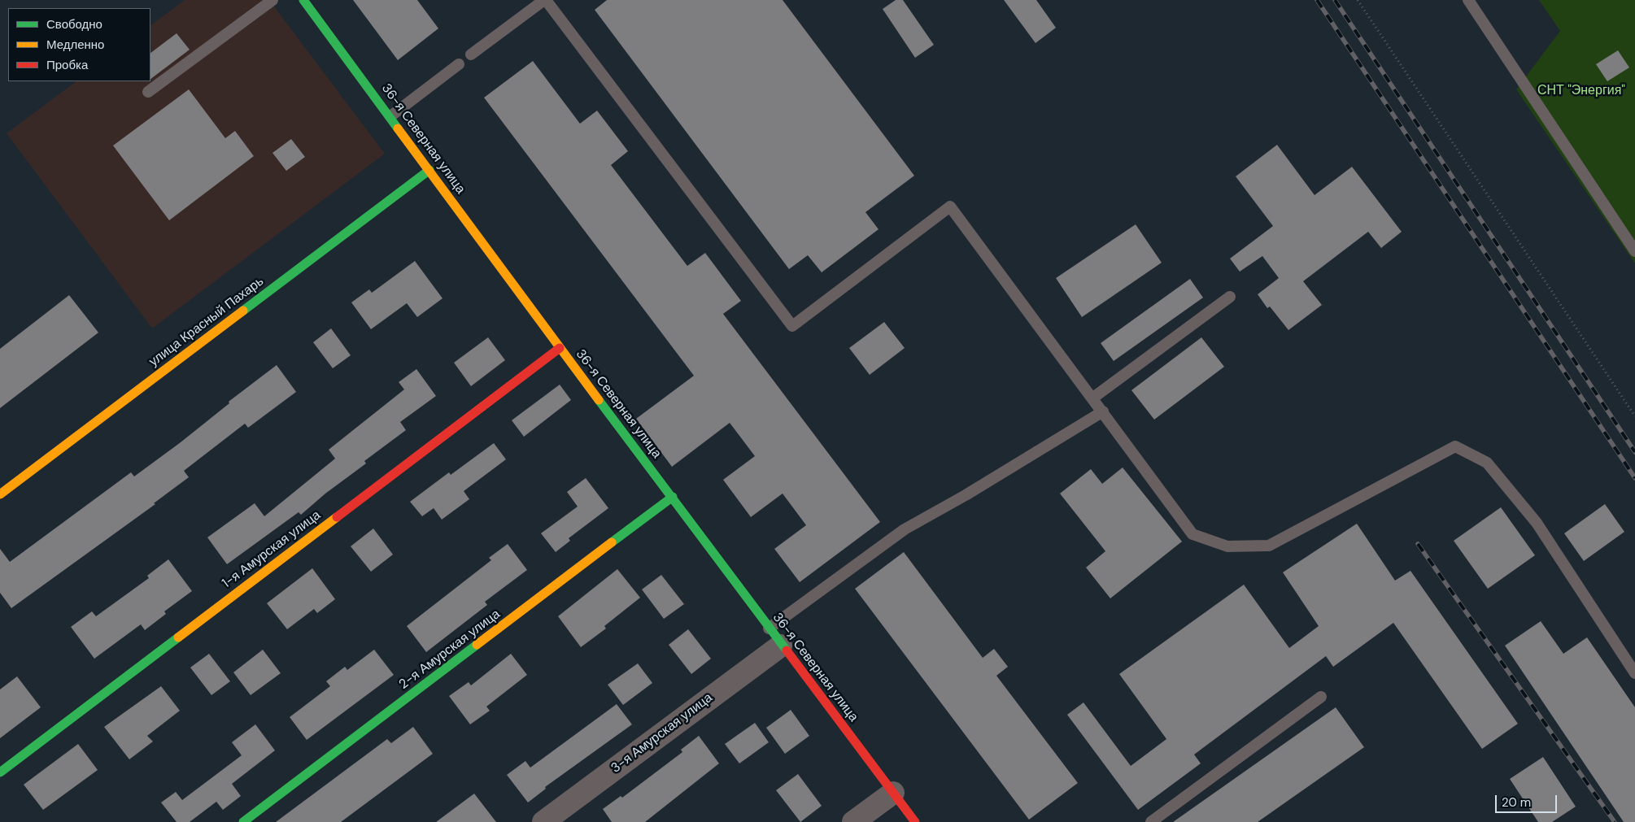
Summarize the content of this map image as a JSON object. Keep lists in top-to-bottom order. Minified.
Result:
{"streets":{"street":["36-я Северная улица","улица Красный Пахарь","1-я Амурская улица","2-я Амурская улица","3-я Амурская улица"]},"crossings":[["36-я Северная улица","улица Красный Пахарь"],["36-я Северная улица","1-я Амурская улица"],["36-я Северная улица","2-я Амурская улица"],["36-я Северная улица","3-я Амурская улица"]],"parks":["СНТ \"Энергия\""],"legend":["Свободно","Медленно","Пробка"],"scale_bar":"20 m"}
